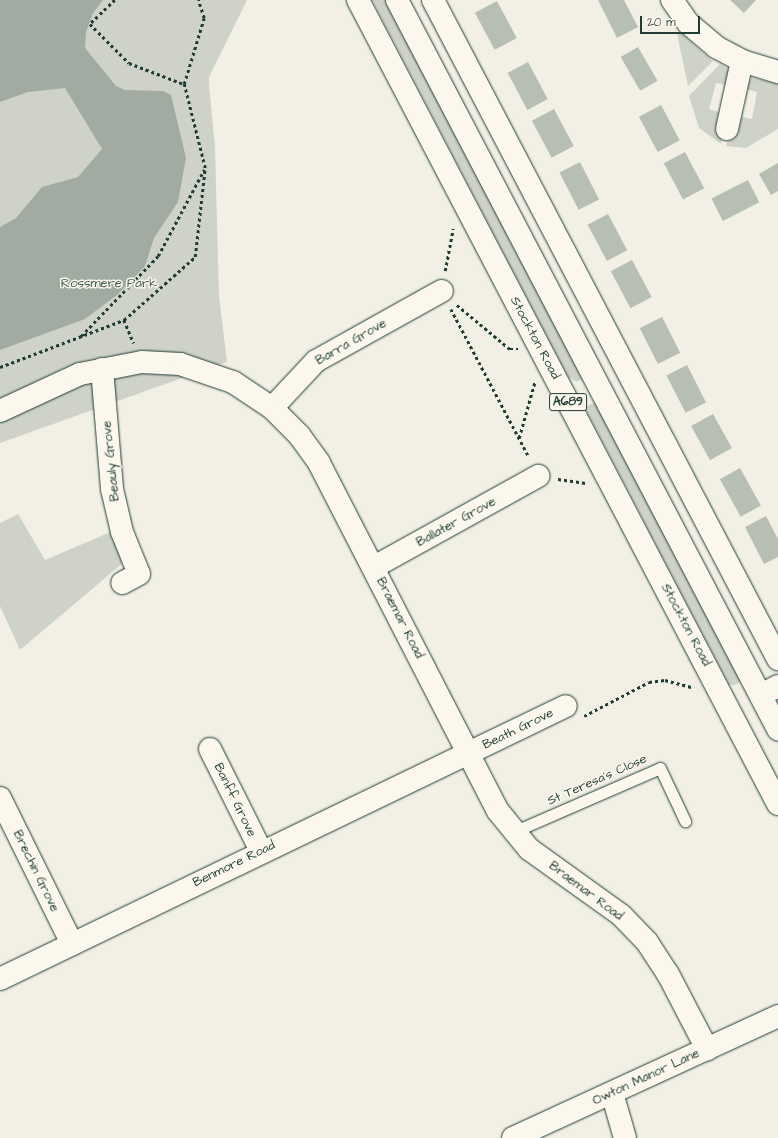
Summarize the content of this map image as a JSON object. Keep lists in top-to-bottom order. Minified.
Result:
{"streets":{"main road":["Stockton Road","Barra Grove","A689","Beauly Grove","Ballater Grove","Braemar Road","Beath Grove","Banff Grove","Benmore Road","Brechin Grove","Owton Manor Lane"],"lane":["St Teresa's Close"]},"crossings":[["Barra Grove","Braemar Road"],["Beauly Grove","Braemar Road"],["Ballater Grove","Braemar Road"],["Braemar Road","Beath Grove"],["Braemar Road","St Teresa's Close"],["Braemar Road","Benmore Road"],["Braemar Road","Owton Manor Lane"],["Beath Grove","Benmore Road"],["Banff Grove","Benmore Road"],["Benmore Road","Brechin Grove"]],"parks":["Rossmere Park"],"scale_bar":"20 m"}
